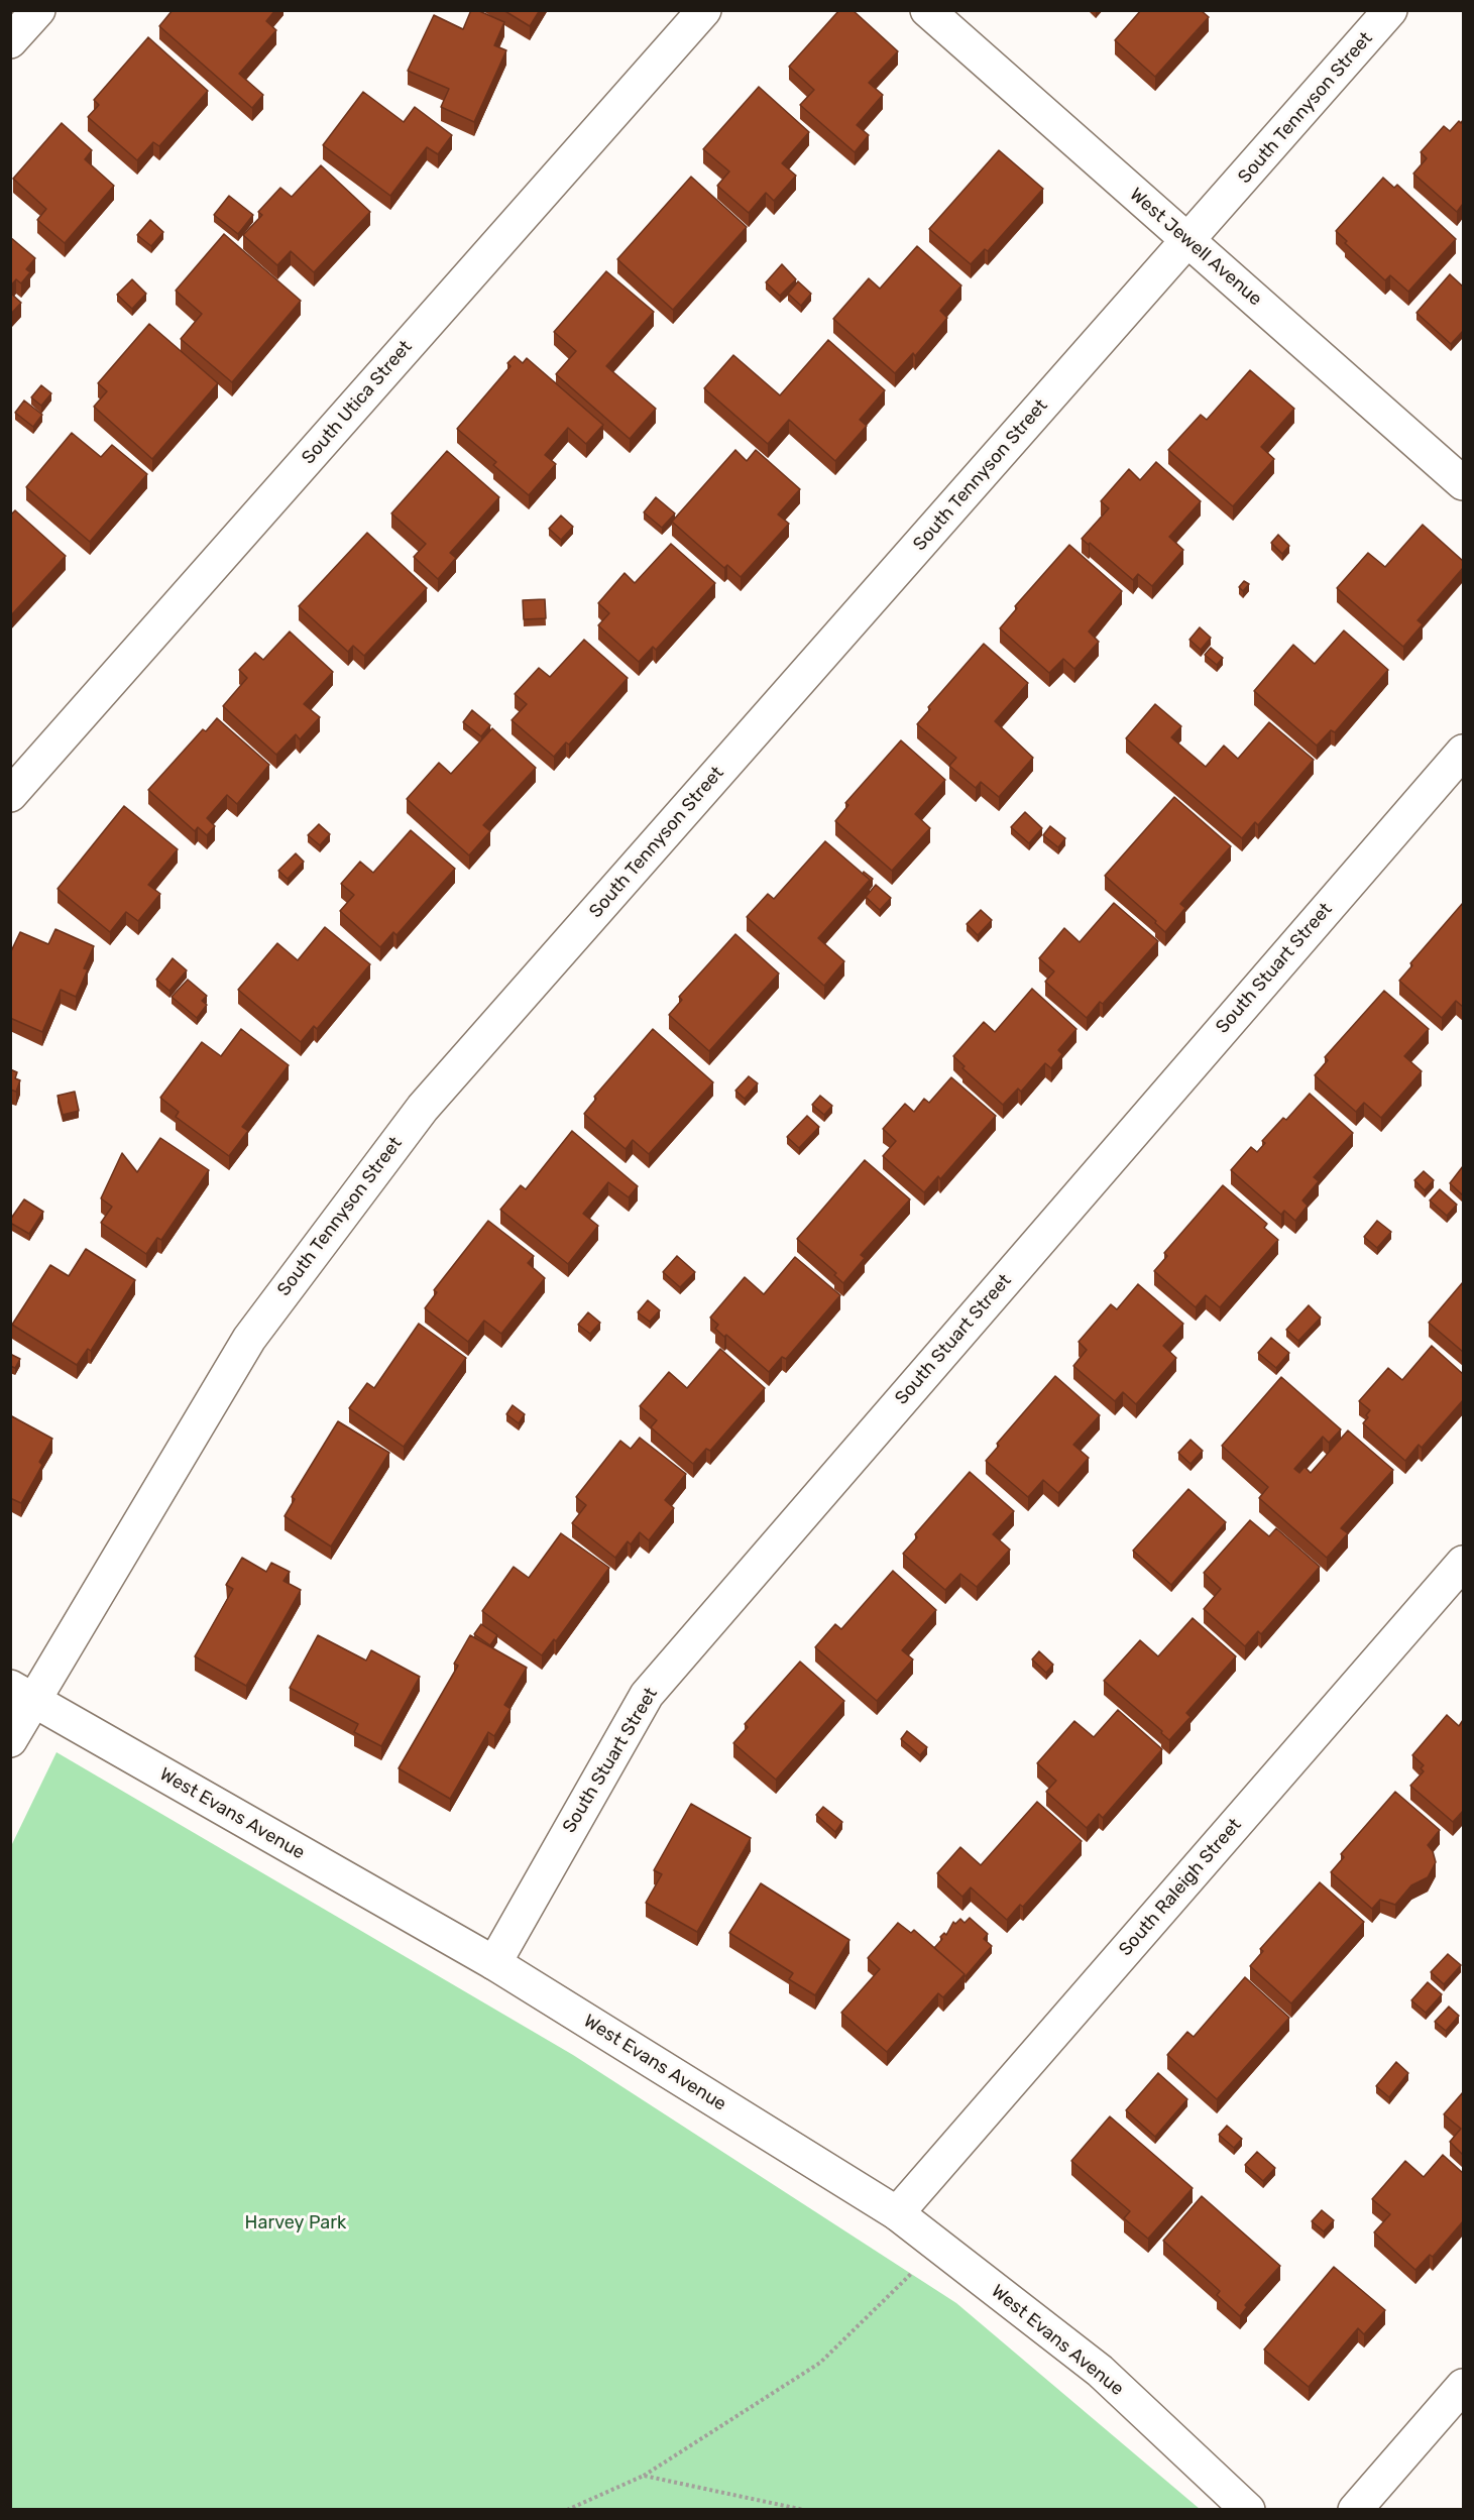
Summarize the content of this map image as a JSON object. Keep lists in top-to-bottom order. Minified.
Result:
{"streets":{"street":["South Tennyson Street","West Jewell Avenue","South Utica Street","South Stuart Street","West Evans Avenue","South Raleigh Street"]},"crossings":[["South Tennyson Street","West Jewell Avenue"],["South Tennyson Street","West Evans Avenue"],["South Stuart Street","West Evans Avenue"],["West Evans Avenue","South Raleigh Street"]],"parks":["Harvey Park"]}
